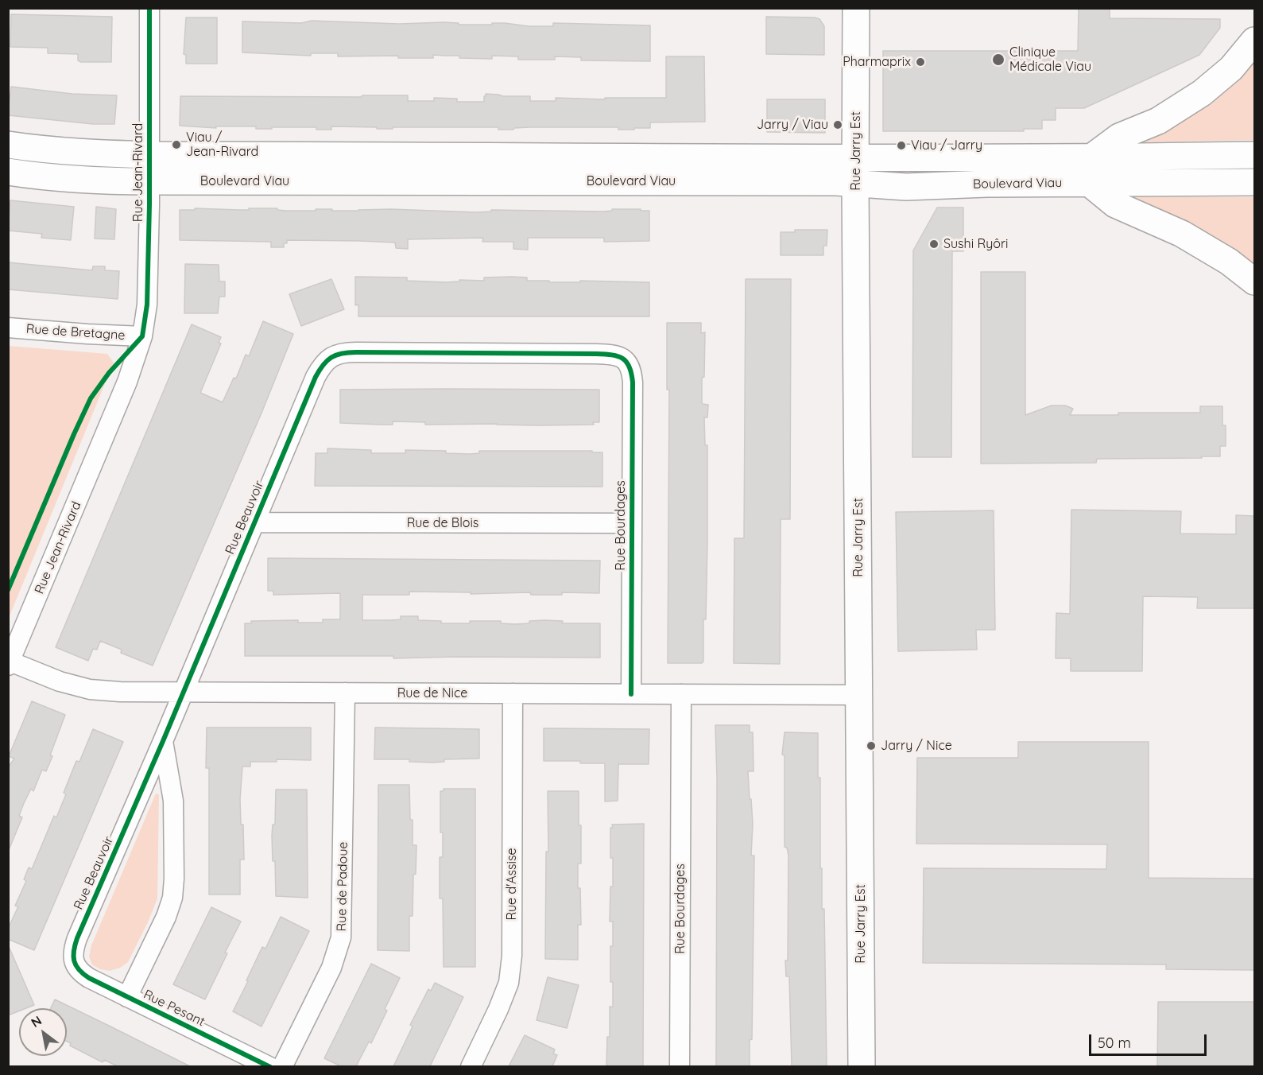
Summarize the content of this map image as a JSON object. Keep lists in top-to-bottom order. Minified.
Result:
{"streets":{"main road":["Rue Jarry Est","Boulevard Viau"],"street":["Rue Jean-Rivard","Rue de Bretagne","Rue Beauvoir","Rue de Blois","Rue Bourdages","Rue de Nice","Rue d'Assise","Rue de Padoue","Rue Pesant"]},"crossings":[["Rue Jarry Est","Boulevard Viau"],["Rue Jarry Est","Rue de Nice"],["Rue Jean-Rivard","Boulevard Viau"],["Rue Jean-Rivard","Rue de Bretagne"],["Rue Jean-Rivard","Rue de Nice"],["Rue Beauvoir","Rue de Blois"],["Rue Beauvoir","Rue Bourdages"],["Rue Beauvoir","Rue de Nice"],["Rue Beauvoir","Rue Pesant"],["Rue de Blois","Rue Bourdages"],["Rue Bourdages","Rue de Nice"],["Rue de Nice","Rue d'Assise"],["Rue de Nice","Rue de Padoue"]],"places":["Clinique Médicale Viau","Pharmaprix","Jarry / Viau","Viau / Jean-Rivard","Viau / Jarry","Sushi Ryôri","Jarry / Nice"],"scale_bar":"50 m","north":"top left"}
